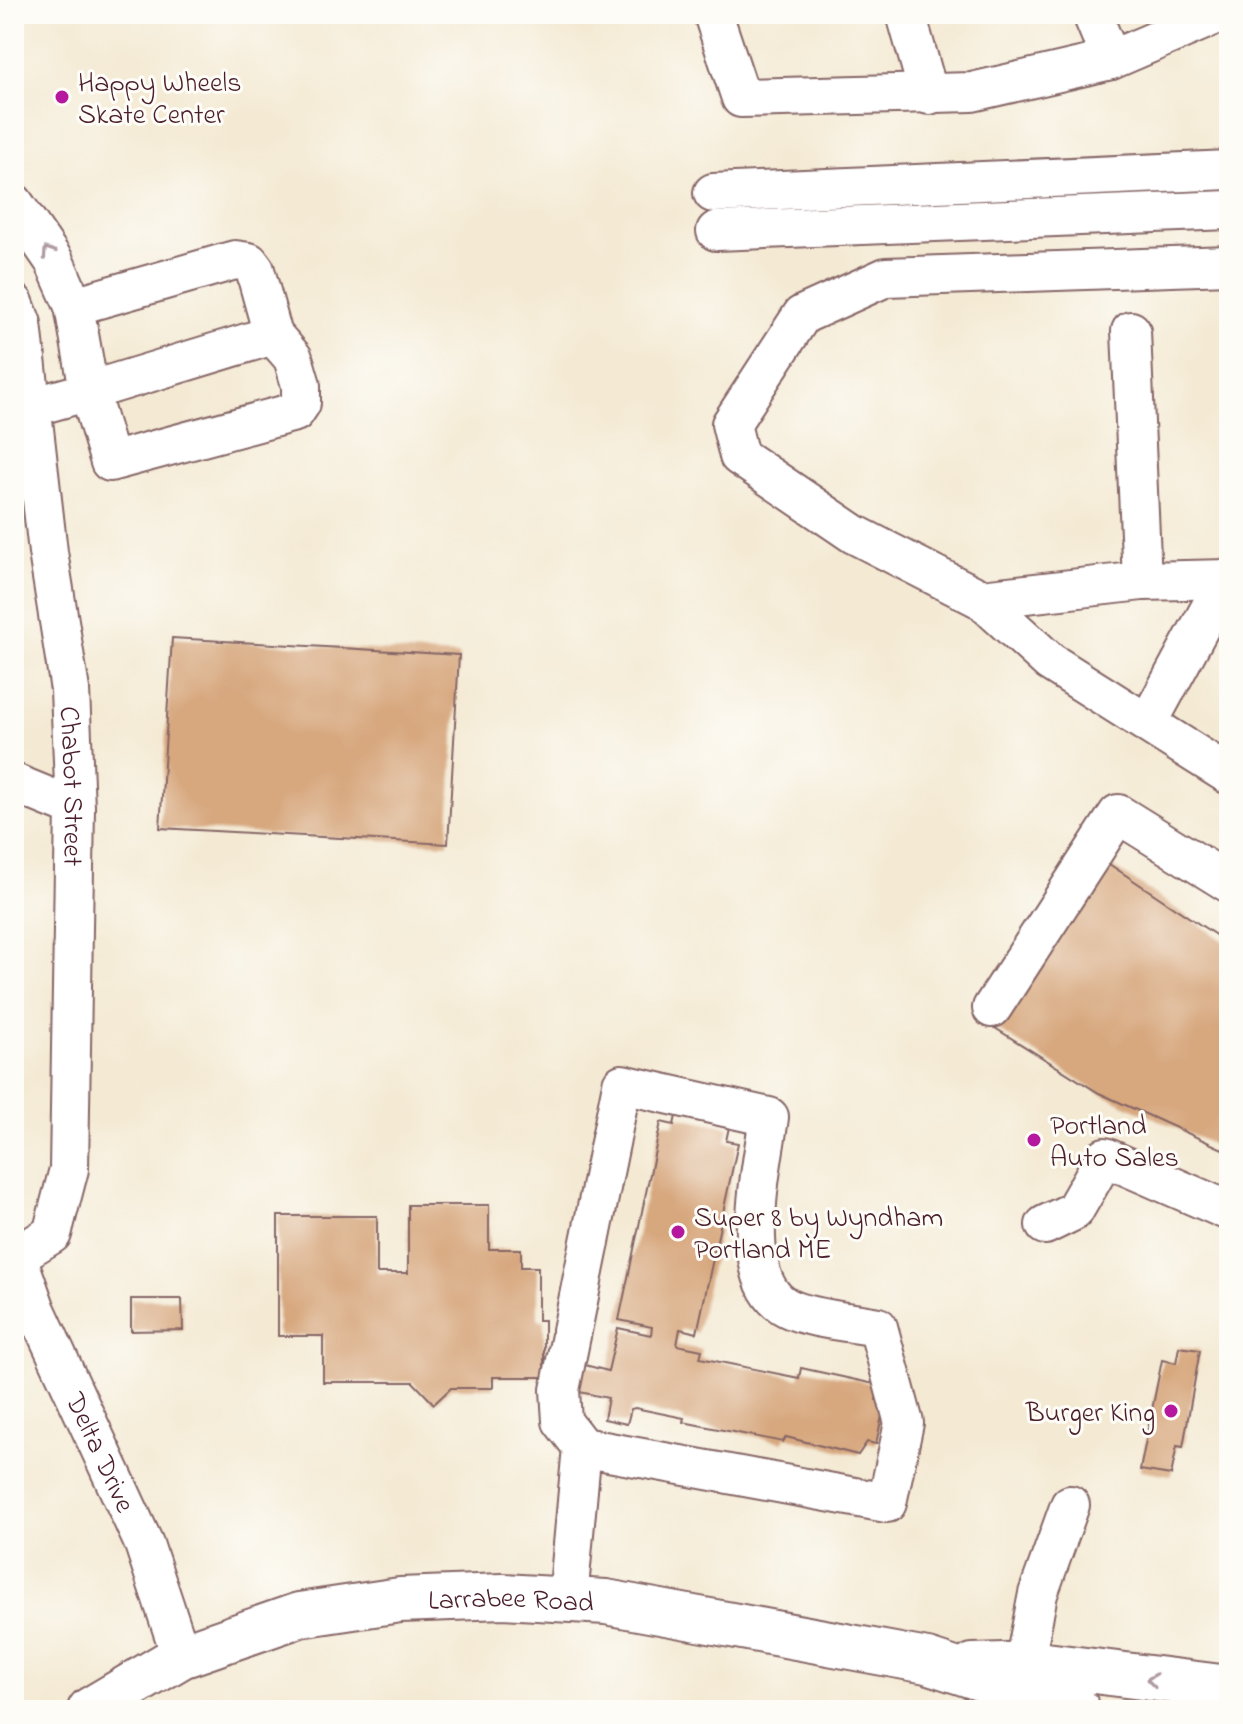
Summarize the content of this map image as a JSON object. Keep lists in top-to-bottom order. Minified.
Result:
{"streets":{"main road":["Larrabee Road"],"street":["Chabot Street","Delta Drive"]},"crossings":[["Chabot Street","Delta Drive"],["Delta Drive","Larrabee Road"]],"places":["Happy Wheels Skate Center","Portland Auto Sales","Super 8 by Wyndham Portland ME","Burger King"]}
